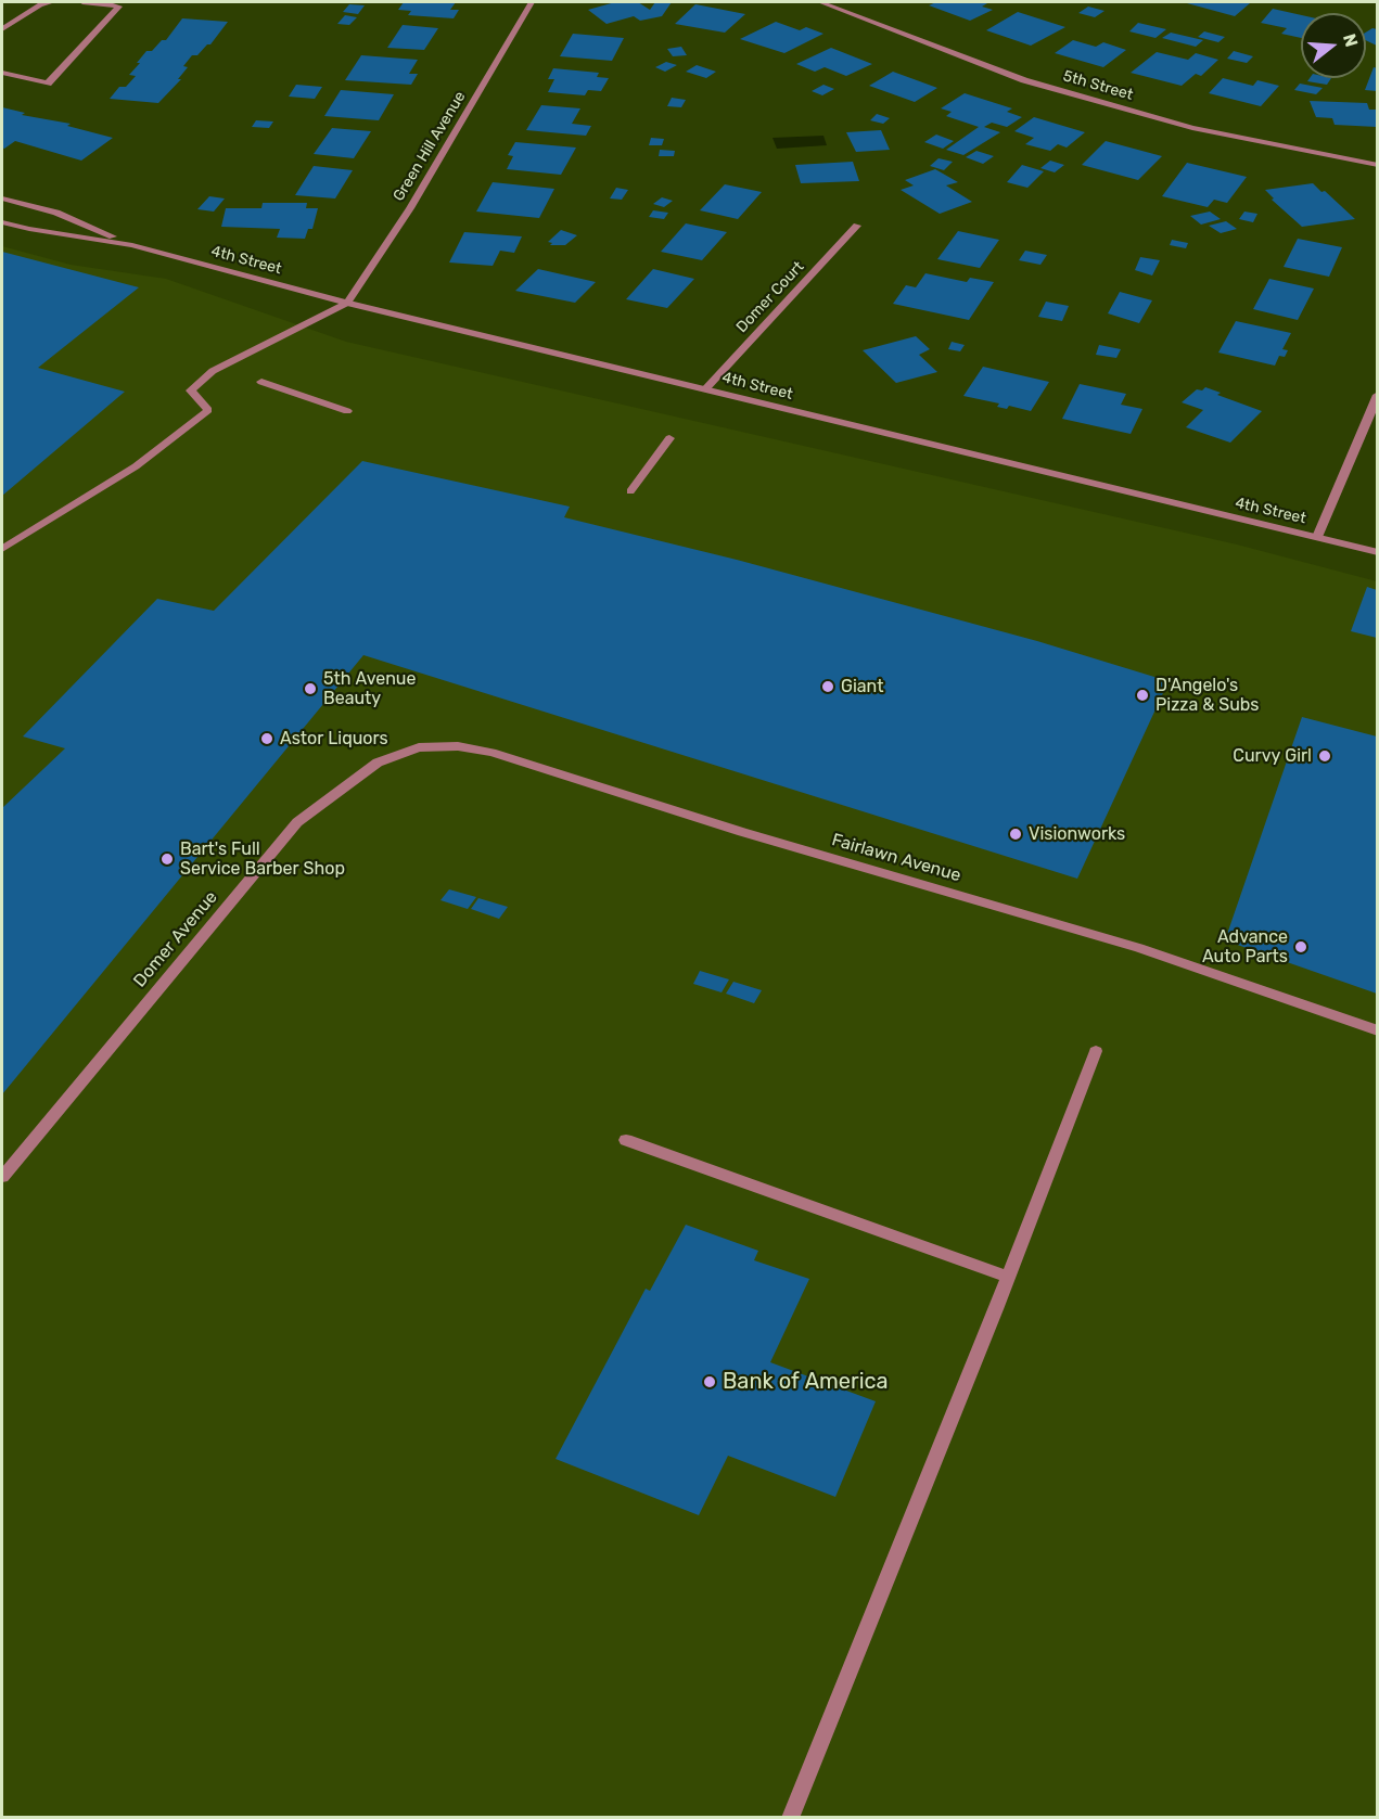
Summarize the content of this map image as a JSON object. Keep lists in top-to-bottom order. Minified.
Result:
{"streets":{"street":["5th Street","Green Hill Avenue","4th Street","Domer Court","Fairlawn Avenue","Domer Avenue"]},"crossings":[["Green Hill Avenue","4th Street"],["4th Street","Domer Court"],["Fairlawn Avenue","Domer Avenue"]],"places":["Giant","5th Avenue Beauty","D'Angelo's Pizza & Subs","Astor Liquors","Curvy Girl","Visionworks","Bart's Full Service Barber Shop","Advance Auto Parts","Bank of America"],"north":"right"}
